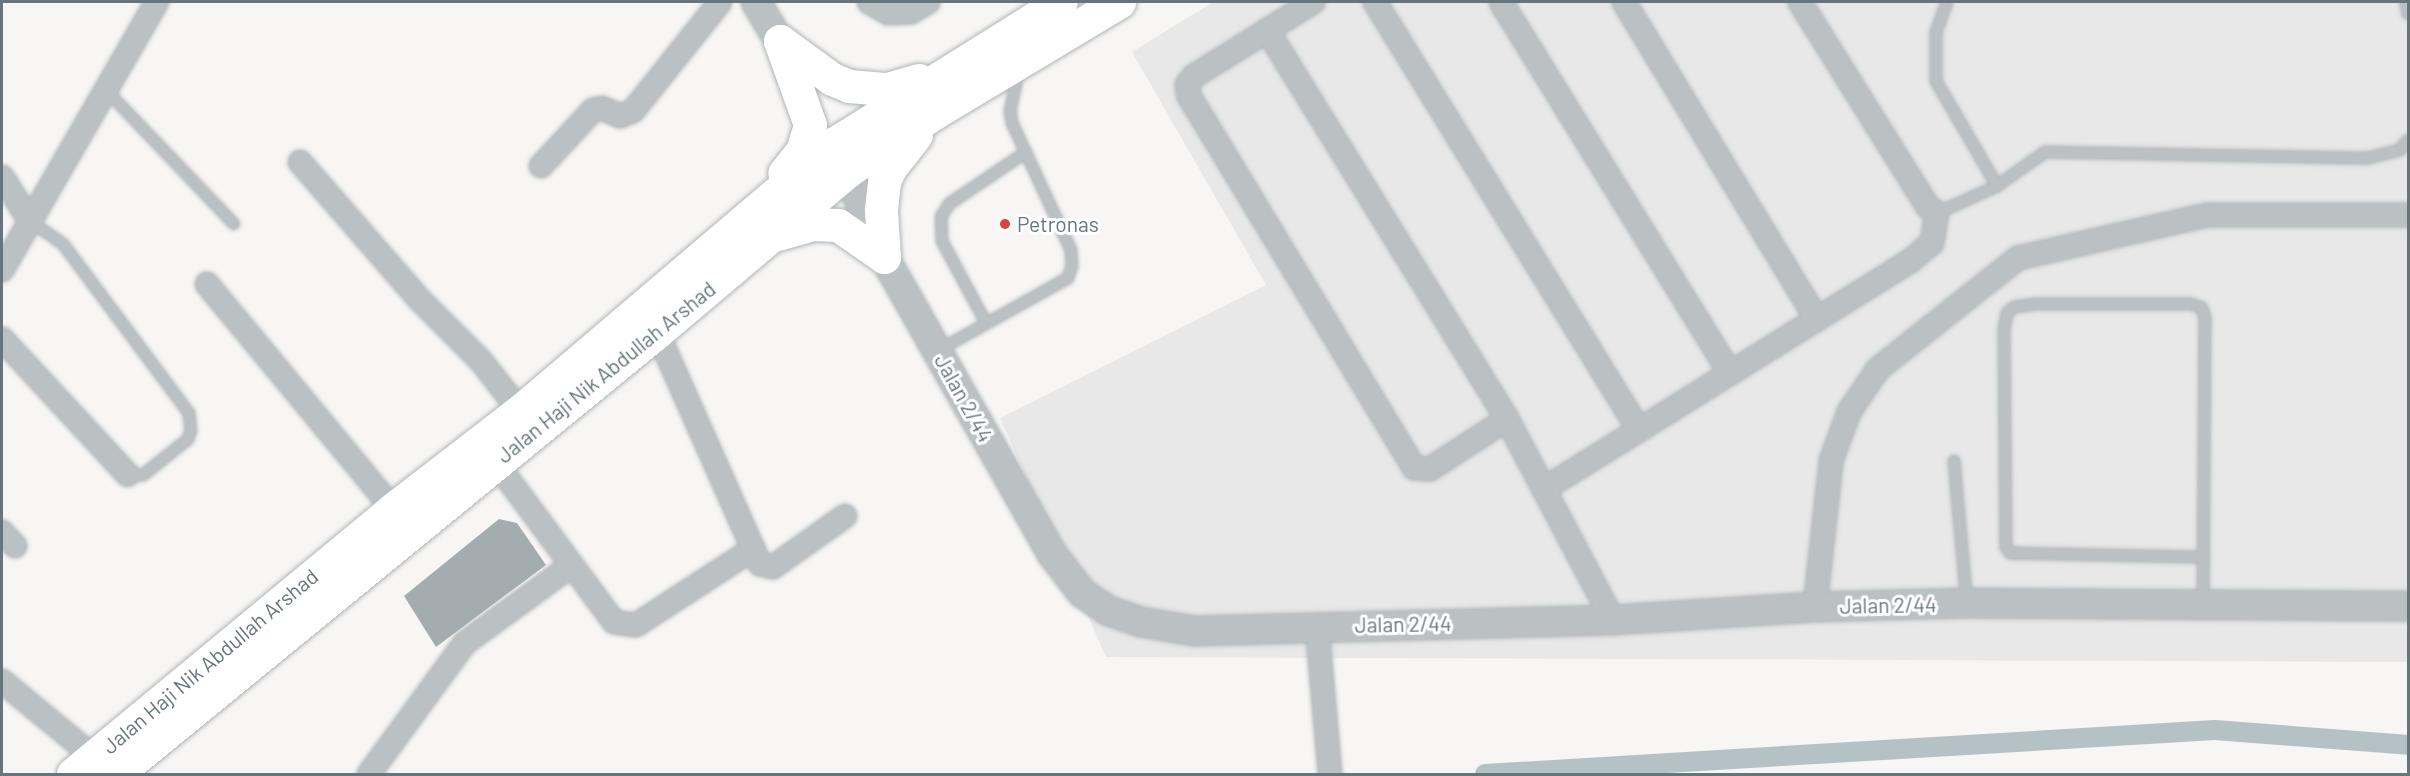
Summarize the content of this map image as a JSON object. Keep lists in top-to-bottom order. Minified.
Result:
{"streets":{"main road":["Jalan Haji Nik Abdullah Arshad"],"street":["Jalan 2/44"]},"crossings":[["Jalan Haji Nik Abdullah Arshad","Jalan 2/44"]],"places":["Petronas"]}
